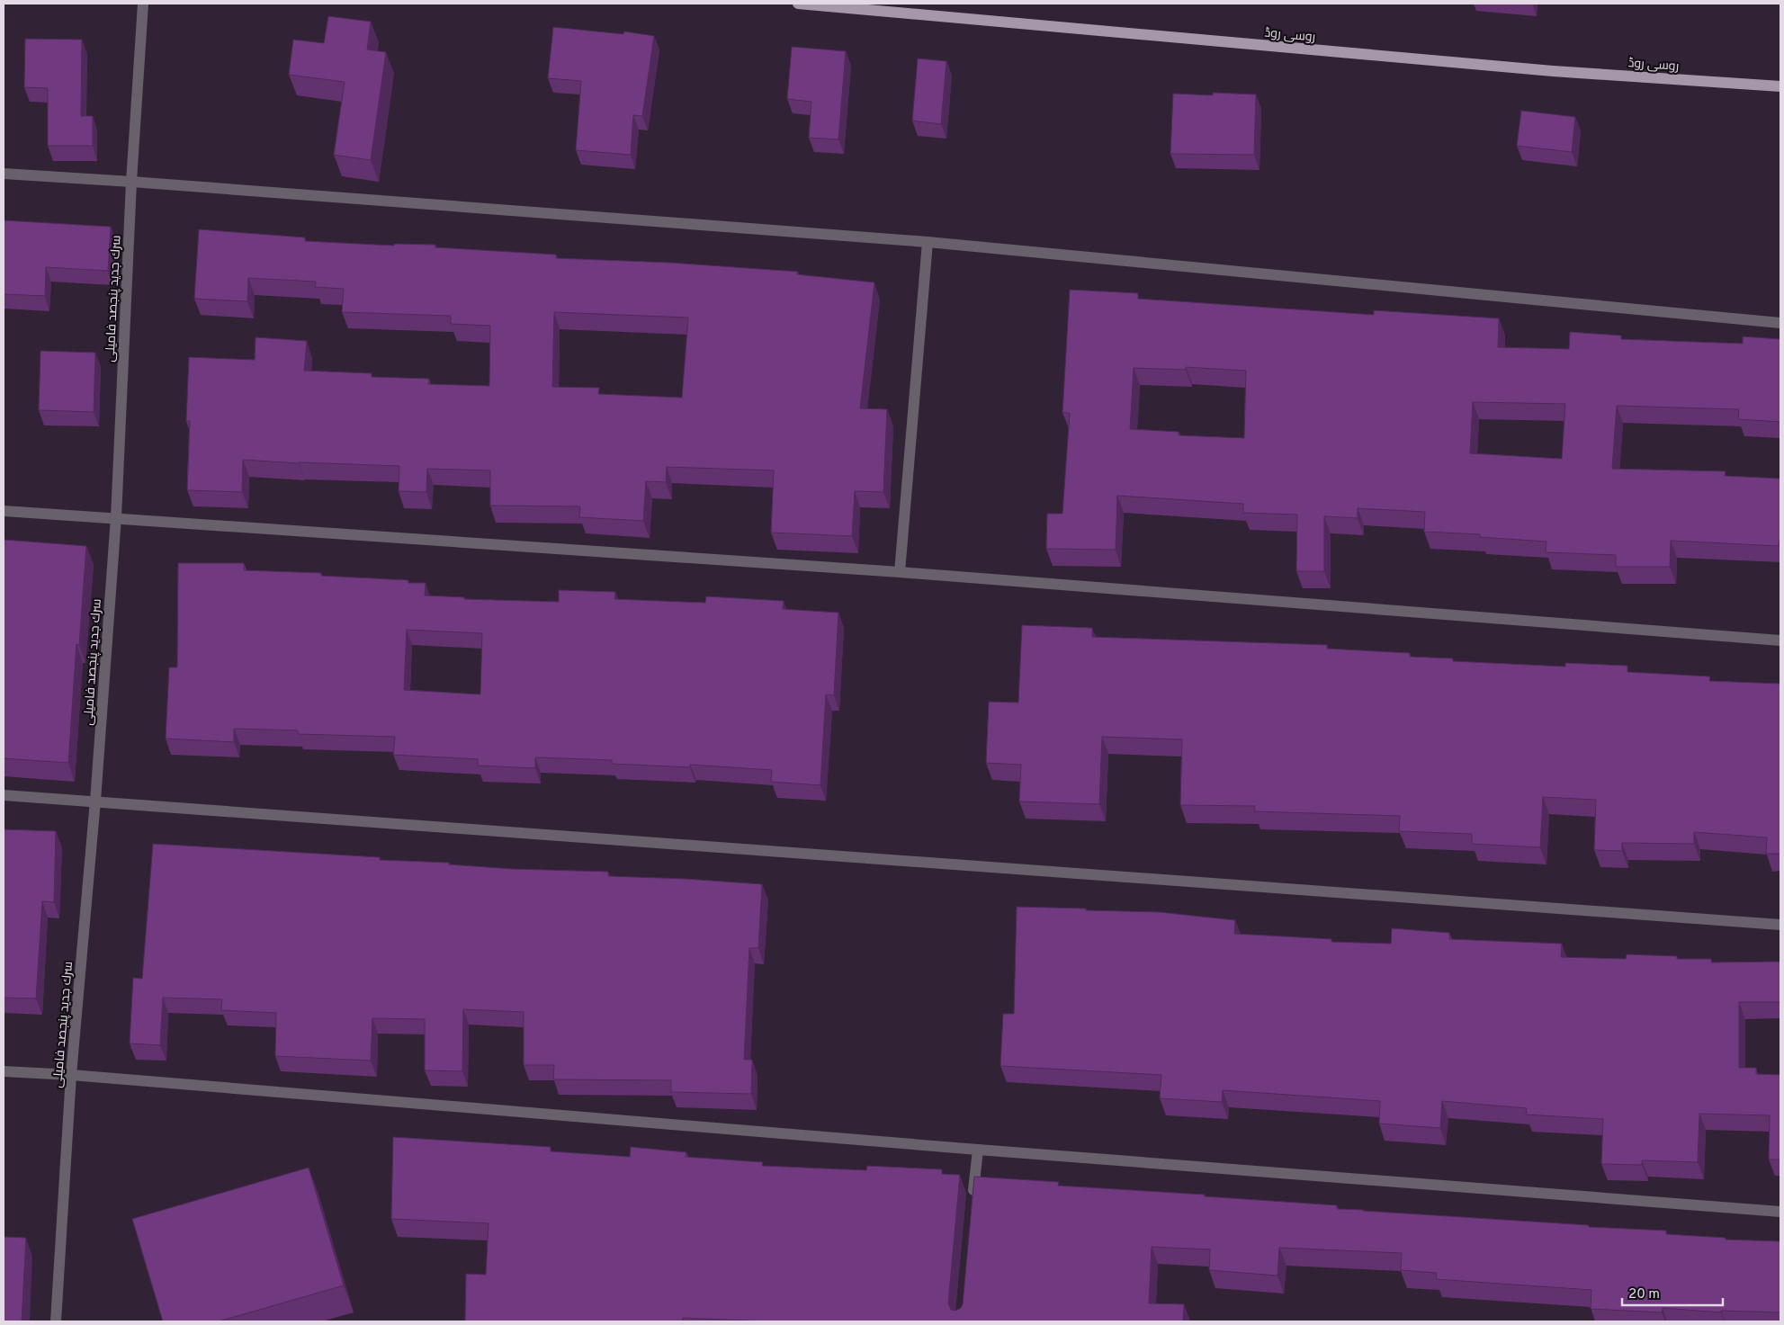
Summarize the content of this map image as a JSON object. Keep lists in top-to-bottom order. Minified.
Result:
{"streets":{"main road":["روسی روڈ"],"street":["سرك جدید پنجصد فامیلی"]},"scale_bar":"20 m"}
